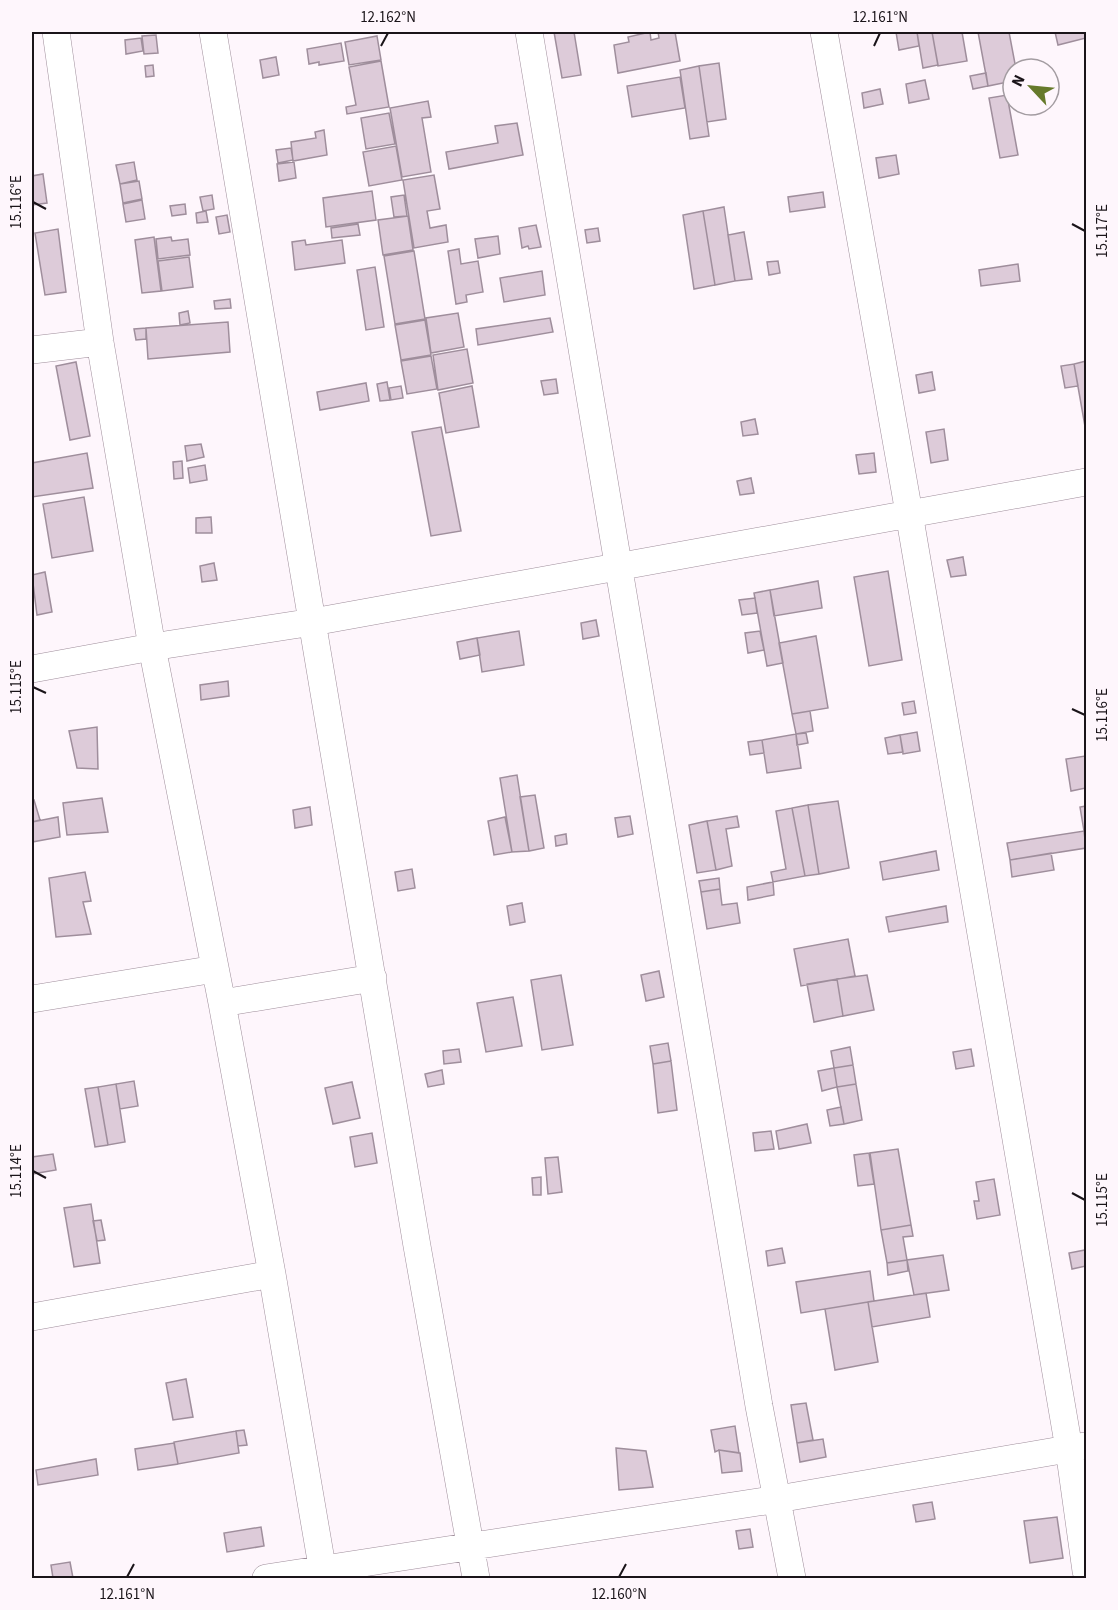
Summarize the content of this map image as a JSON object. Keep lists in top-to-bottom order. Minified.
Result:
{"north":"top left","coordinates":["12.162°N","12.161°N","15.116°E","15.117°E","15.115°E","15.114°E","12.160°N"]}
